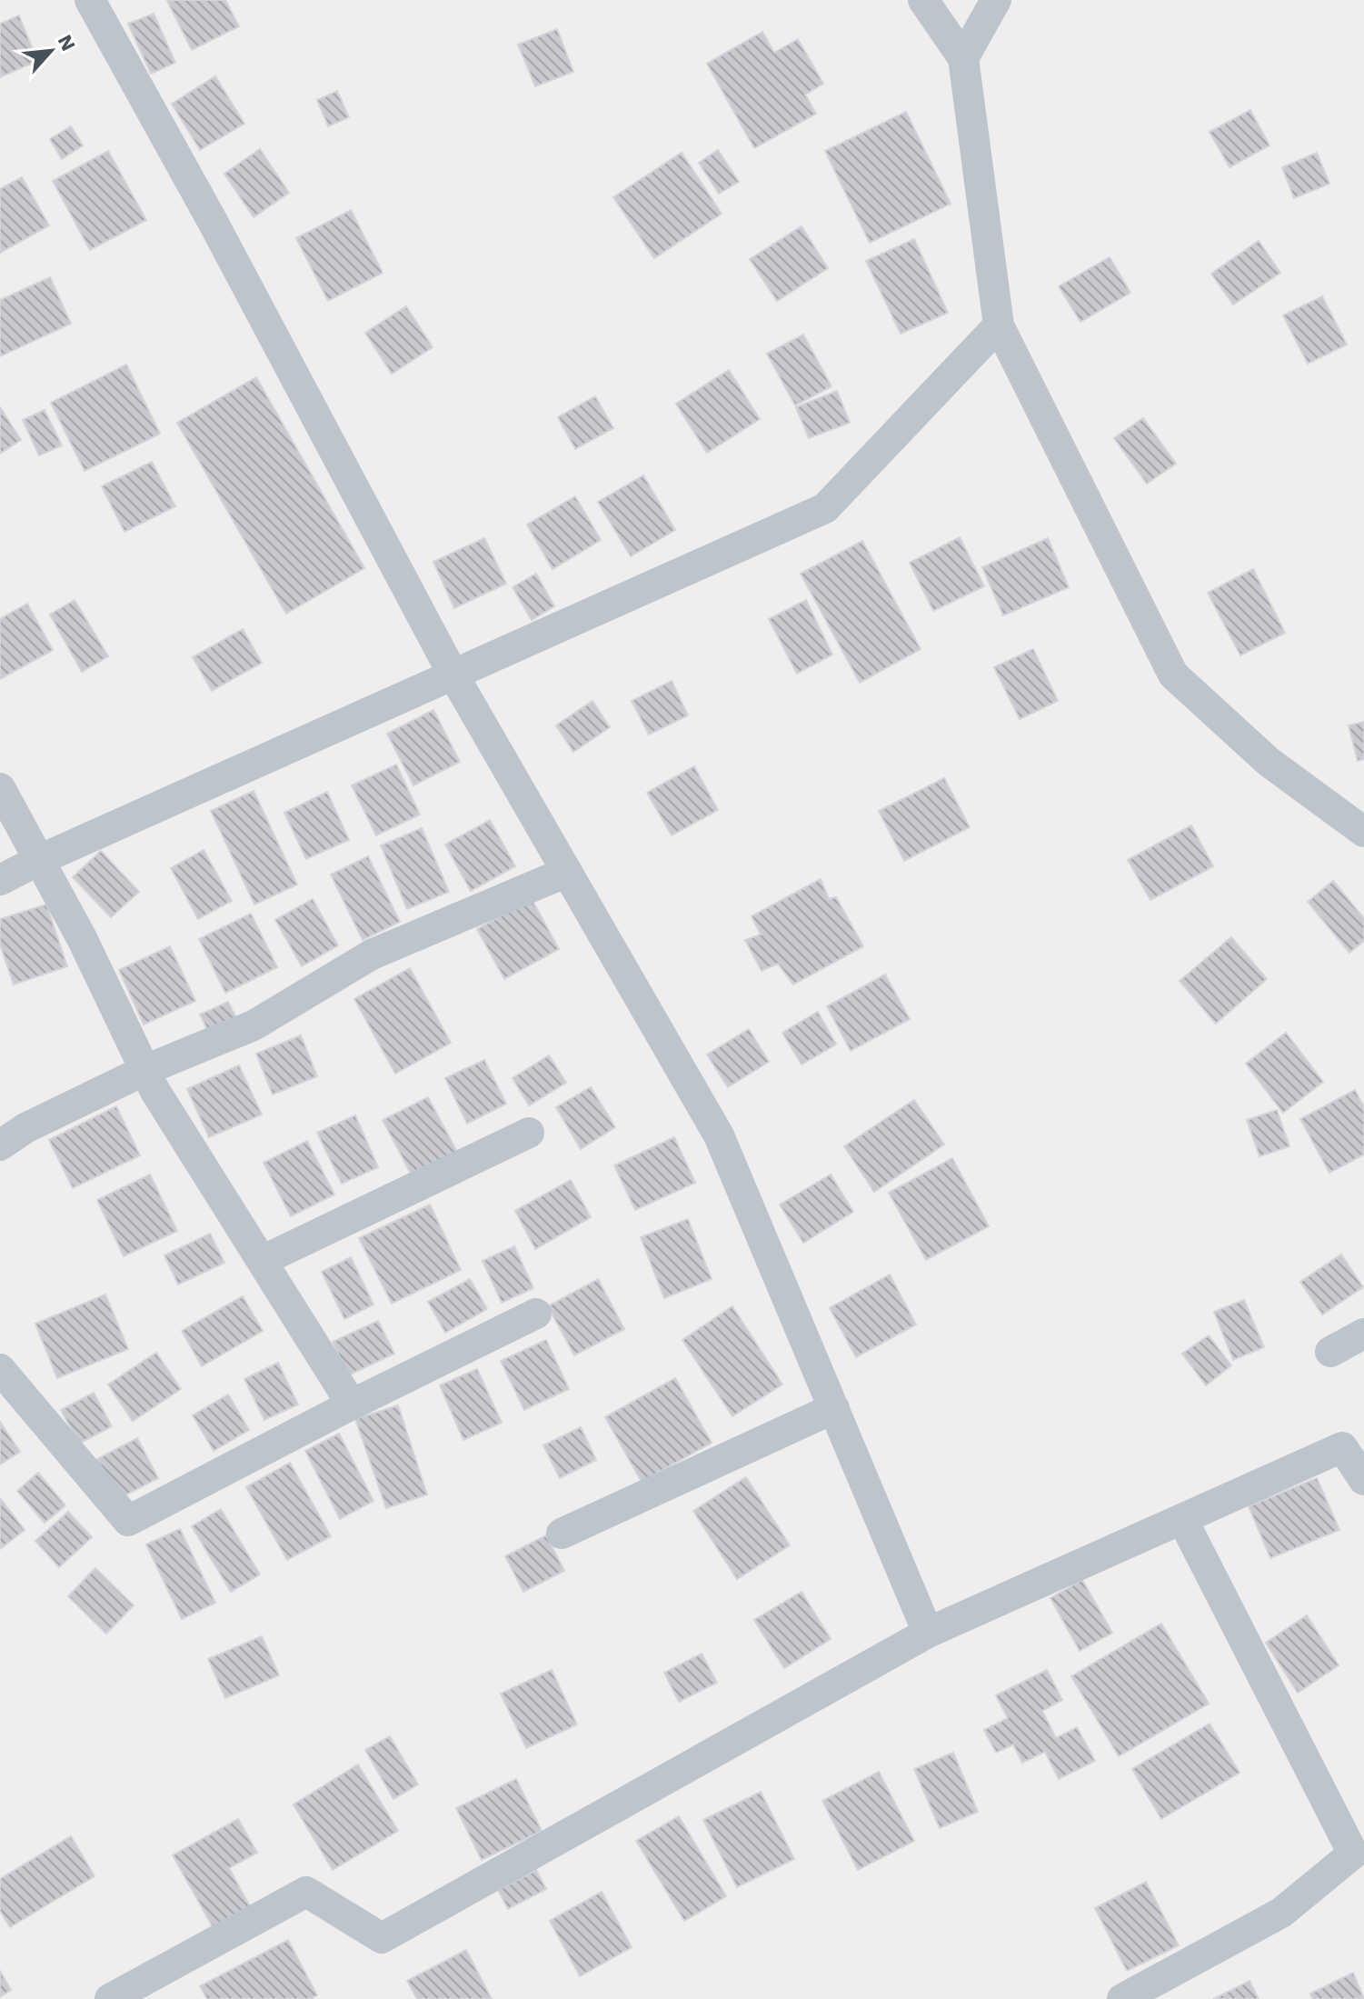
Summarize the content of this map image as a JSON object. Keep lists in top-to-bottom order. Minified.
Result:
{"north":"top right"}
